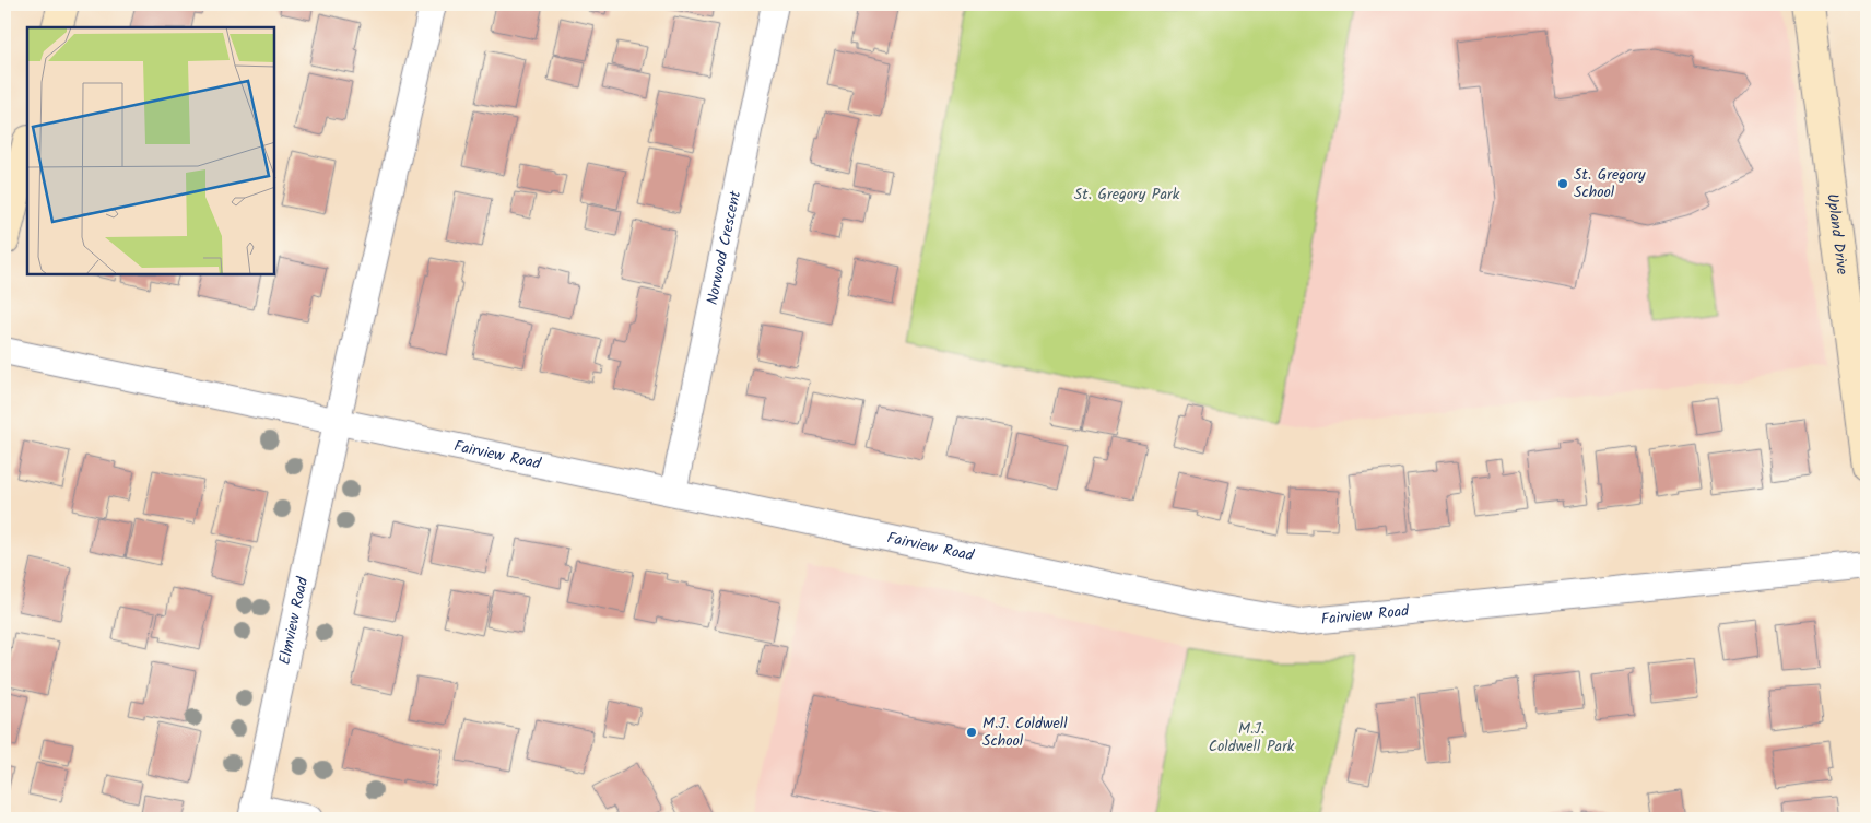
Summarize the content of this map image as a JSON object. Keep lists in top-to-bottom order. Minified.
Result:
{"streets":{"street":["Upland Drive","Norwood Crescent","Fairview Road","Elmview Road"]},"crossings":[["Norwood Crescent","Fairview Road"],["Fairview Road","Elmview Road"]],"parks":["St. Gregory Park","M.J. Coldwell Park"],"places":["St. Gregory School","M.J. Coldwell School"]}
